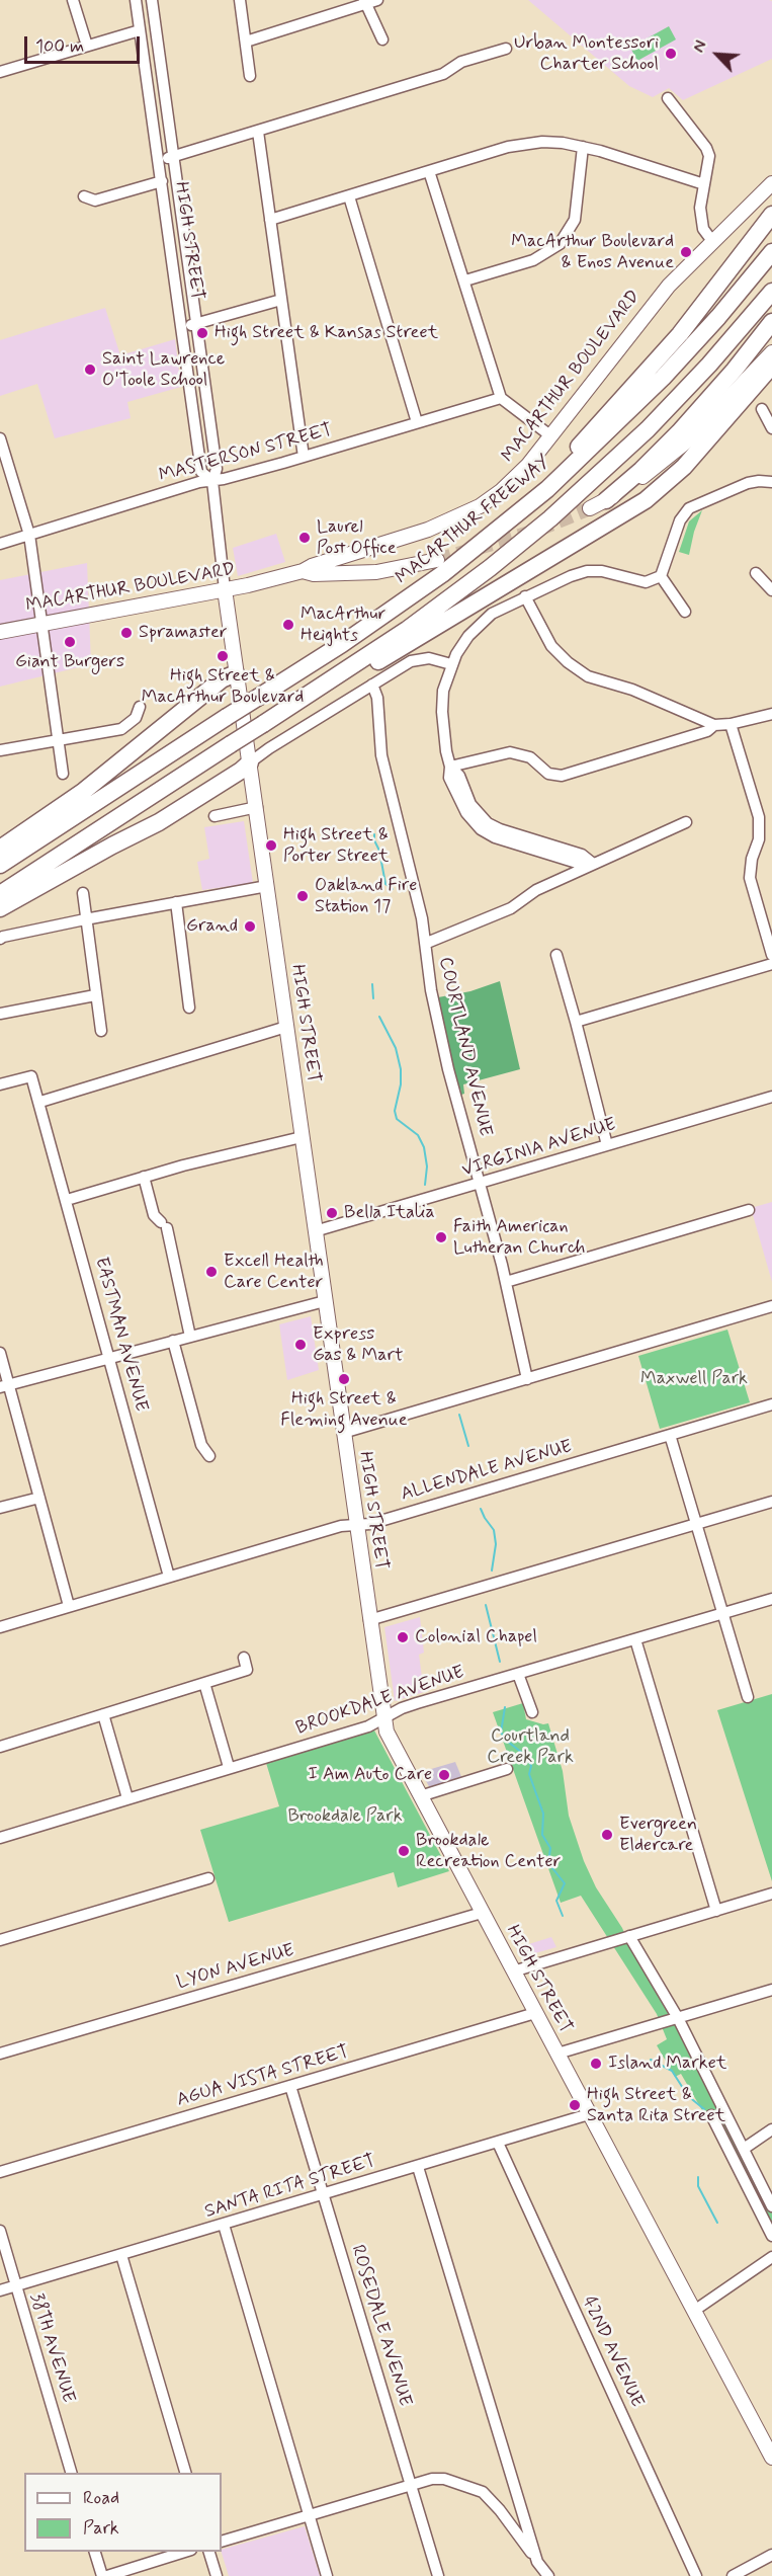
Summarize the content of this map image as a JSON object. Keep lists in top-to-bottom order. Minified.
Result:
{"streets":{"highway":["MACARTHUR FREEWAY"],"main road":["HIGH STREET","MACARTHUR BOULEVARD"],"street":["MASTERSON STREET","COURTLAND AVENUE","VIRGINIA AVENUE","EASTMAN AVENUE","ALLENDALE AVENUE","BROOKDALE AVENUE","LYON AVENUE","AGUA VISTA STREET","SANTA RITA STREET","ROSEDALE AVENUE","38TH AVENUE","42ND AVENUE"]},"crossings":[["HIGH STREET","MACARTHUR BOULEVARD"],["HIGH STREET","MASTERSON STREET"],["HIGH STREET","VIRGINIA AVENUE"],["HIGH STREET","ALLENDALE AVENUE"],["HIGH STREET","BROOKDALE AVENUE"],["HIGH STREET","LYON AVENUE"],["HIGH STREET","AGUA VISTA STREET"],["HIGH STREET","SANTA RITA STREET"],["COURTLAND AVENUE","VIRGINIA AVENUE"],["EASTMAN AVENUE","ALLENDALE AVENUE"],["AGUA VISTA STREET","ROSEDALE AVENUE"],["SANTA RITA STREET","ROSEDALE AVENUE"],["SANTA RITA STREET","38TH AVENUE"],["SANTA RITA STREET","42ND AVENUE"]],"parks":["Maxwell Park","Courtland Creek Park","Brookdale Park"],"places":["Urban Montessori Charter School","MacArthur Boulevard & Enos Avenue","High Street & Kansas Street","Saint Lawrence O'Toole School","Laurel Post Office","MacArthur Heights","Spramaster","Giant Burgers","High Street & MacArthur Boulevard","High Street & Porter Street","Oakland Fire Station 17","Grand","Bella Italia","Faith American Lutheran Church","Excell Health Care Center","Express Gas & Mart","High Street & Fleming Avenue","Colonial Chapel","I Am Auto Care","Evergreen Eldercare","Brookdale Recreation Center","Island Market","High Street & Santa Rita Street"],"legend":["Road","Park"],"scale_bar":"100 m","north":"top left"}
